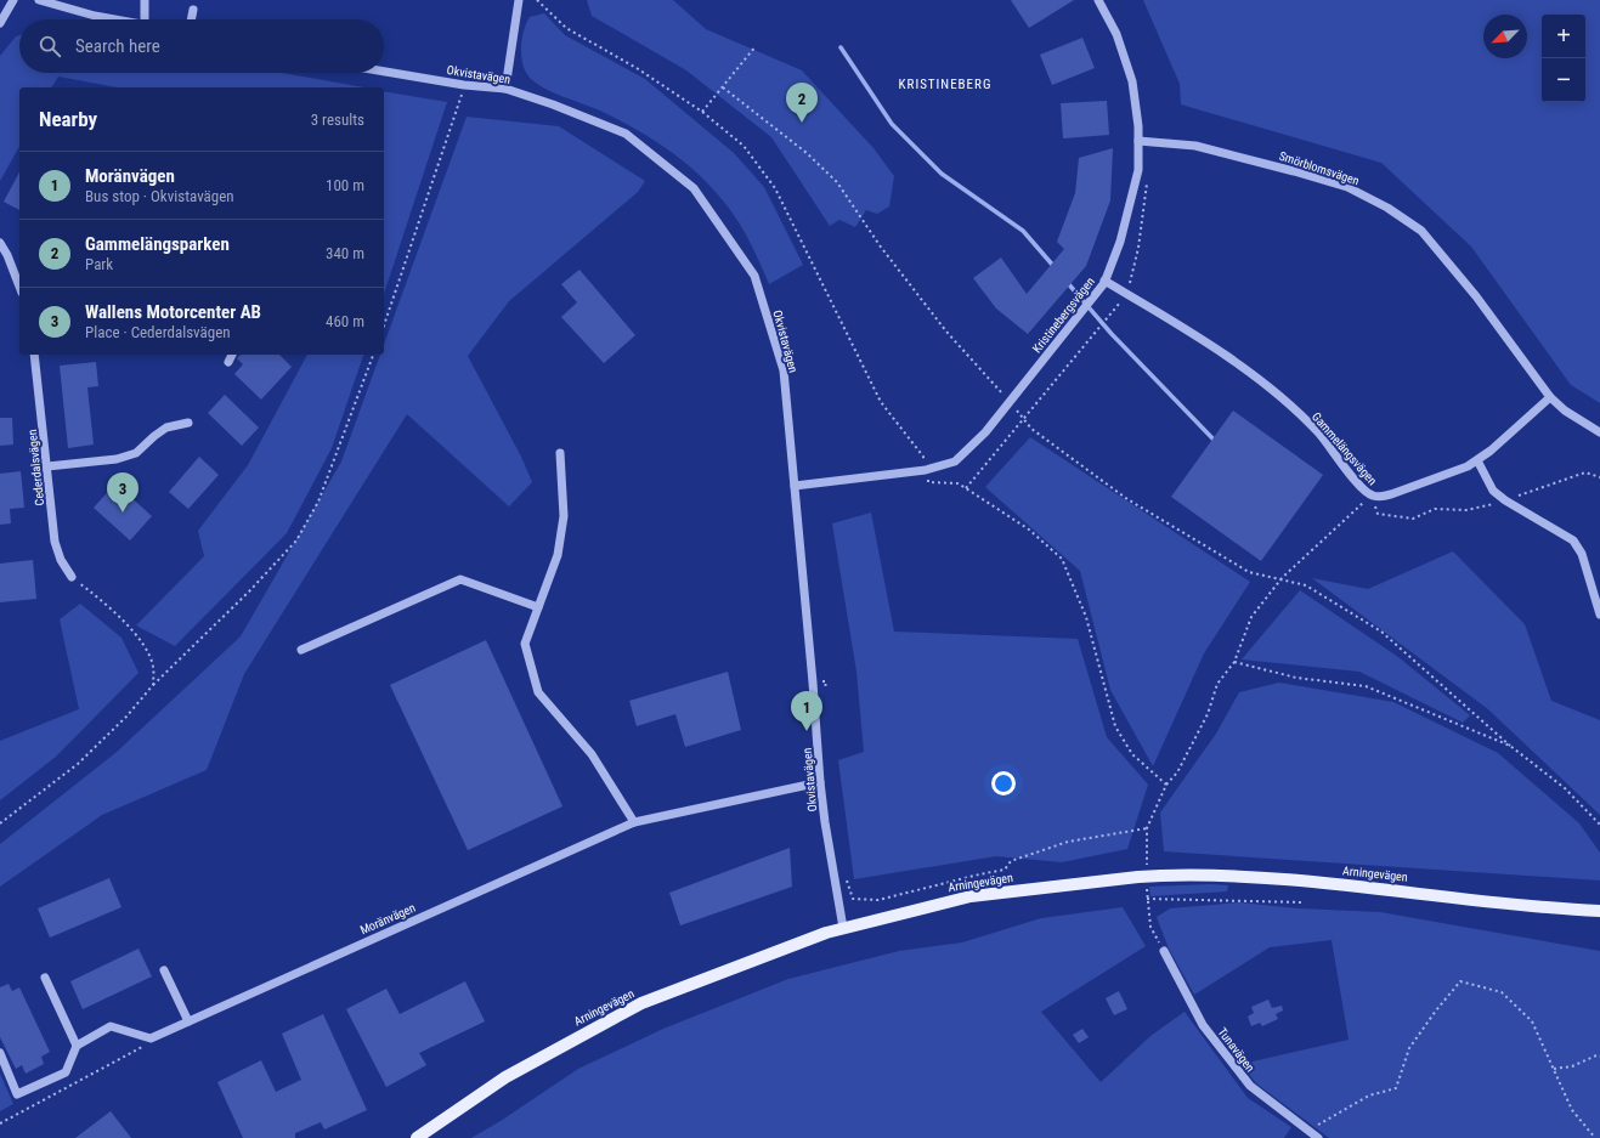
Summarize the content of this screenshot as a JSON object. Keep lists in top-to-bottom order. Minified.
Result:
{"streets":{"main road":["Arningevägen"],"street":["Okvistavägen","Smörblomsvägen","Kristinebergsvägen","Gammelängsvägen","Cederdalsvägen","Moränvägen","Tunavägen"]},"crossings":[["Okvistavägen","Kristinebergsvägen"],["Okvistavägen","Arningevägen"],["Okvistavägen","Moränvägen"],["Smörblomsvägen","Kristinebergsvägen"],["Smörblomsvägen","Gammelängsvägen"],["Kristinebergsvägen","Gammelängsvägen"]],"districts":["KRISTINEBERG"],"north":"bottom left","page":{"map_buttons":["+","−"],"search":"Search here","pins":["2","3","1"],"heading":["Nearby","3 results"],"list":[{"mark":"1","name":"Moränvägen","note":"Bus stop · Okvistavägen","value":"100 m"},{"mark":"2","name":"Gammelängsparken","note":"Park","value":"340 m"},{"mark":"3","name":"Wallens Motorcenter AB","note":"Place · Cederdalsvägen","value":"460 m"}]}}
